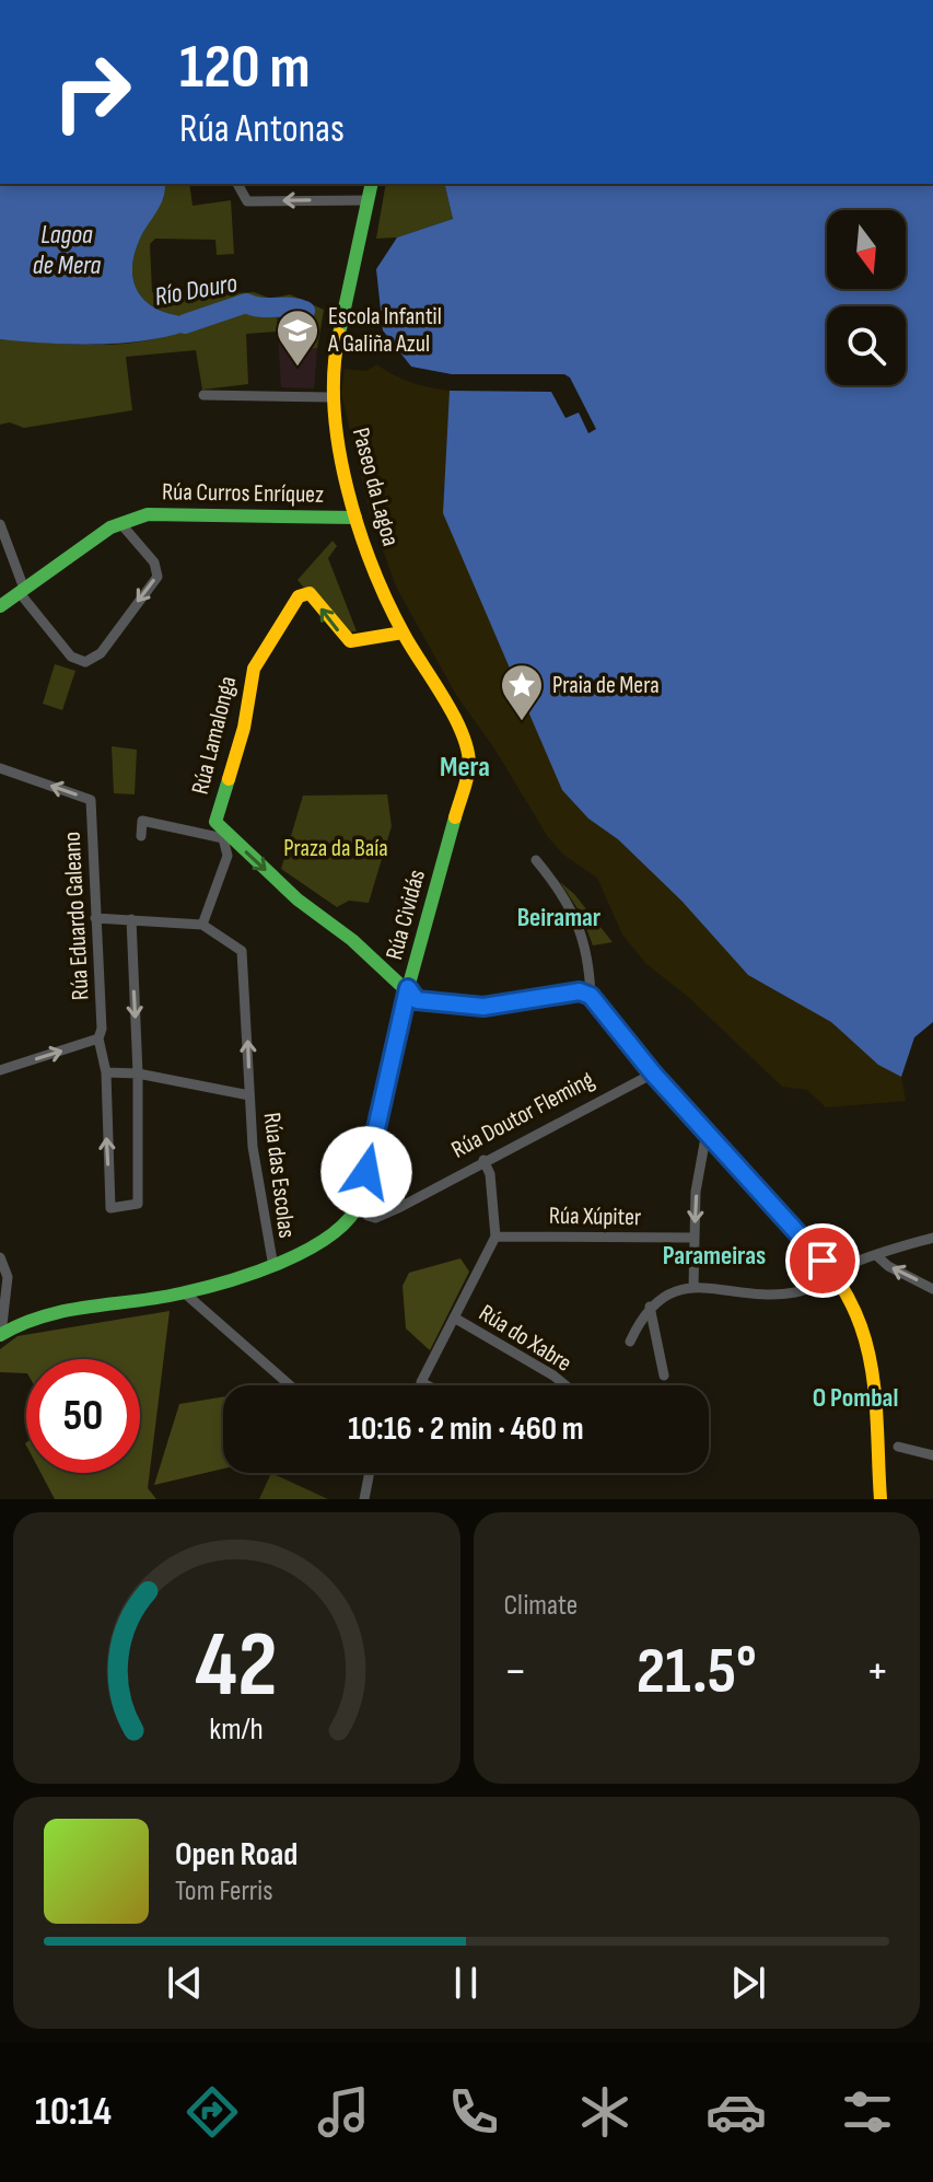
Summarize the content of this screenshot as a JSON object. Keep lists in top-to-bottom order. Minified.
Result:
{"streets":{"street":["Paseo da Lagoa","Rúa Curros Enríquez","Rúa Lamalonga","Rúa Cividás","Rúa Eduardo Galeano","Rúa Doutor Fleming","Rúa das Escolas","Rúa Xúpiter","Rúa do Xabre"]},"crossings":[["Paseo da Lagoa","Rúa Curros Enríquez"],["Paseo da Lagoa","Rúa Lamalonga"],["Paseo da Lagoa","Rúa Cividás"],["Rúa Lamalonga","Rúa Cividás"],["Rúa Cividás","Rúa Doutor Fleming"],["Rúa Eduardo Galeano","Rúa das Escolas"],["Rúa Doutor Fleming","Rúa das Escolas"],["Rúa Xúpiter","Rúa do Xabre"]],"districts":["Mera","Beiramar","Parameiras","O Pombal"],"water":["Lagoa de Mera","Río Douro"],"parks":["Praza da Baía"],"places":{"school or university":["Escola Infantil A Galiña Azul"],"place":["Praia de Mera"]},"north":"bottom","page":{"turn":["120 m","Rúa Antonas"],"limit":"50","trip":"10:16 · 2 min · 460 m","tile":"Climate","heat":["−","21.5°","+"],"song":["Open Road","Tom Ferris"],"tabs":"10:14","gauge":["42","km/h"]}}
